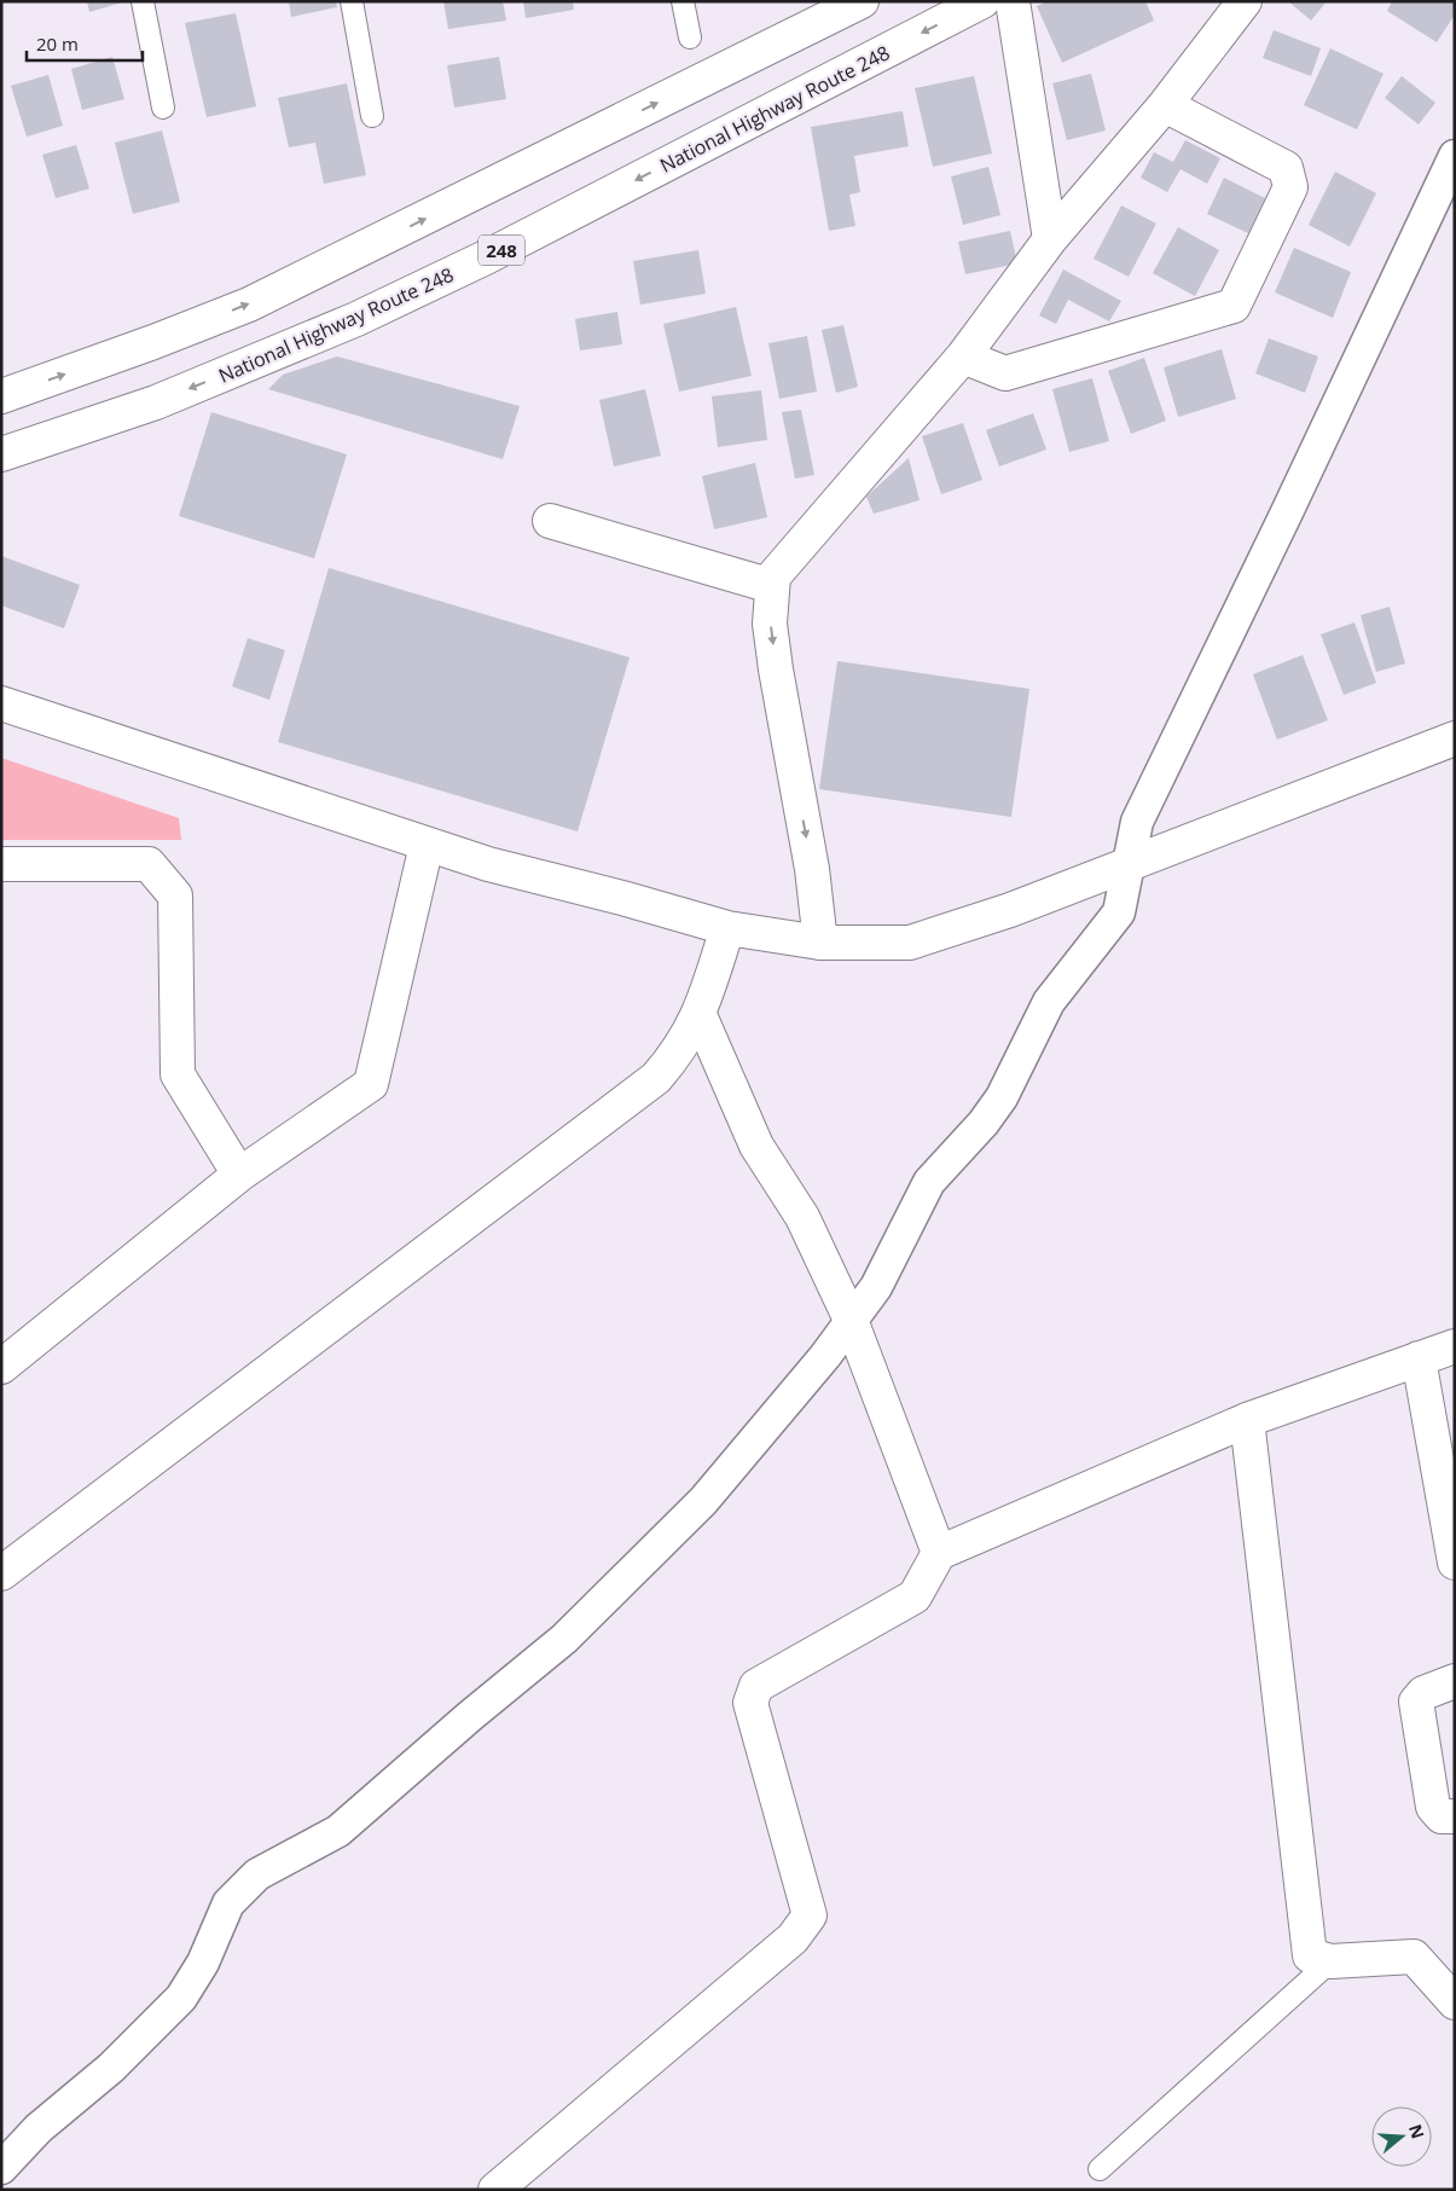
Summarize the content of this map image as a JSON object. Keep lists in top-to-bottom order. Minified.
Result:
{"streets":{"main road":["National Highway Route 248","248"]},"scale_bar":"20 m","north":"right"}
